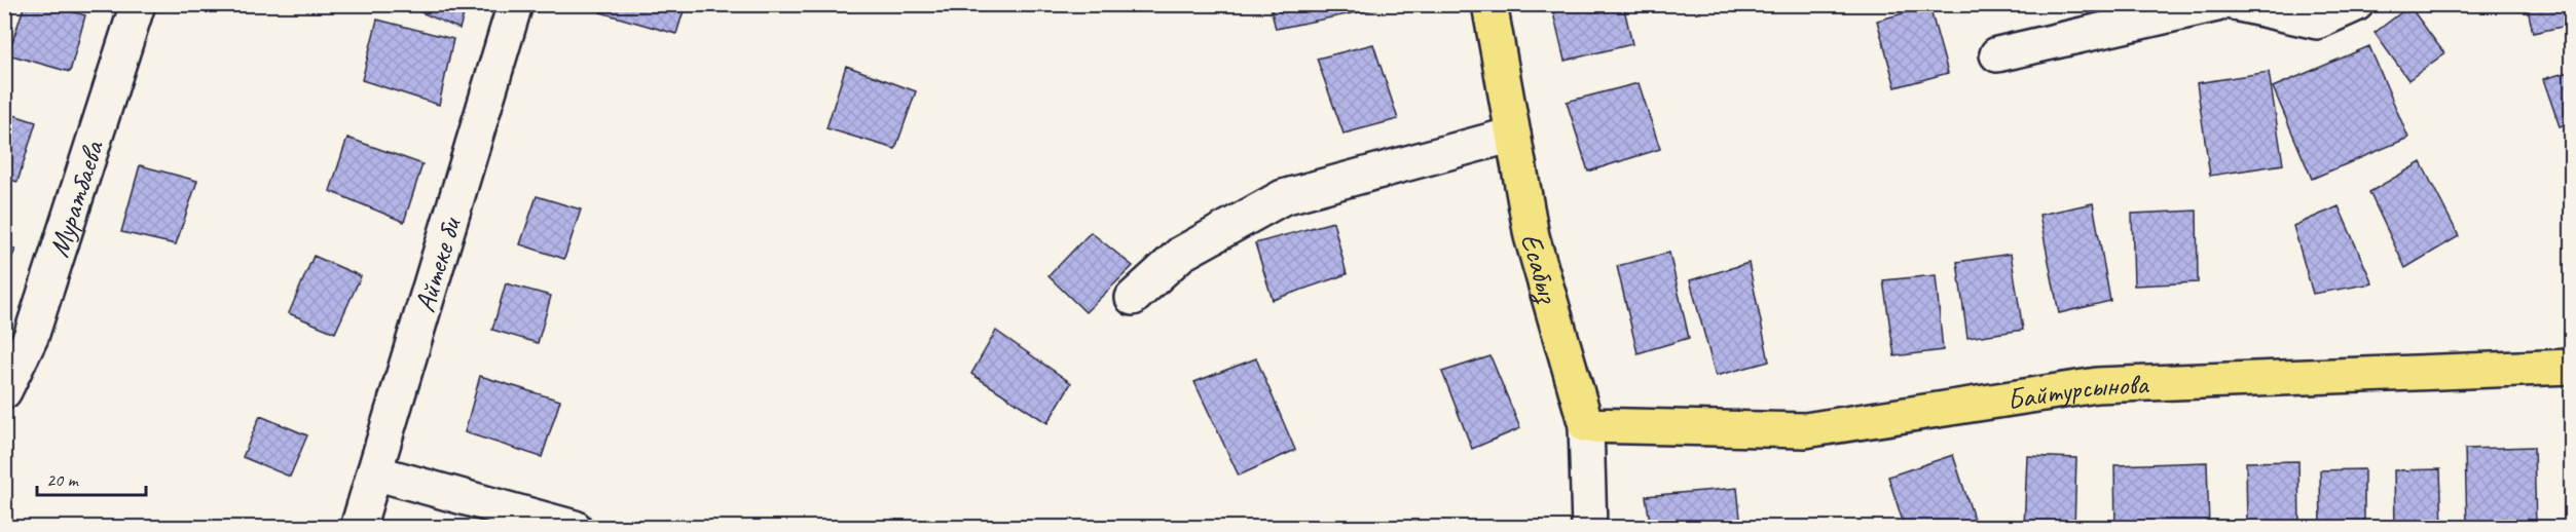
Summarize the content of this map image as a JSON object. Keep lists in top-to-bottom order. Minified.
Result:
{"streets":{"main road":["Есабыз","Байтурсынова"],"street":["Муратбаева","Айтеке би"]},"crossings":[["Есабыз","Байтурсынова"]],"scale_bar":"20 m"}
